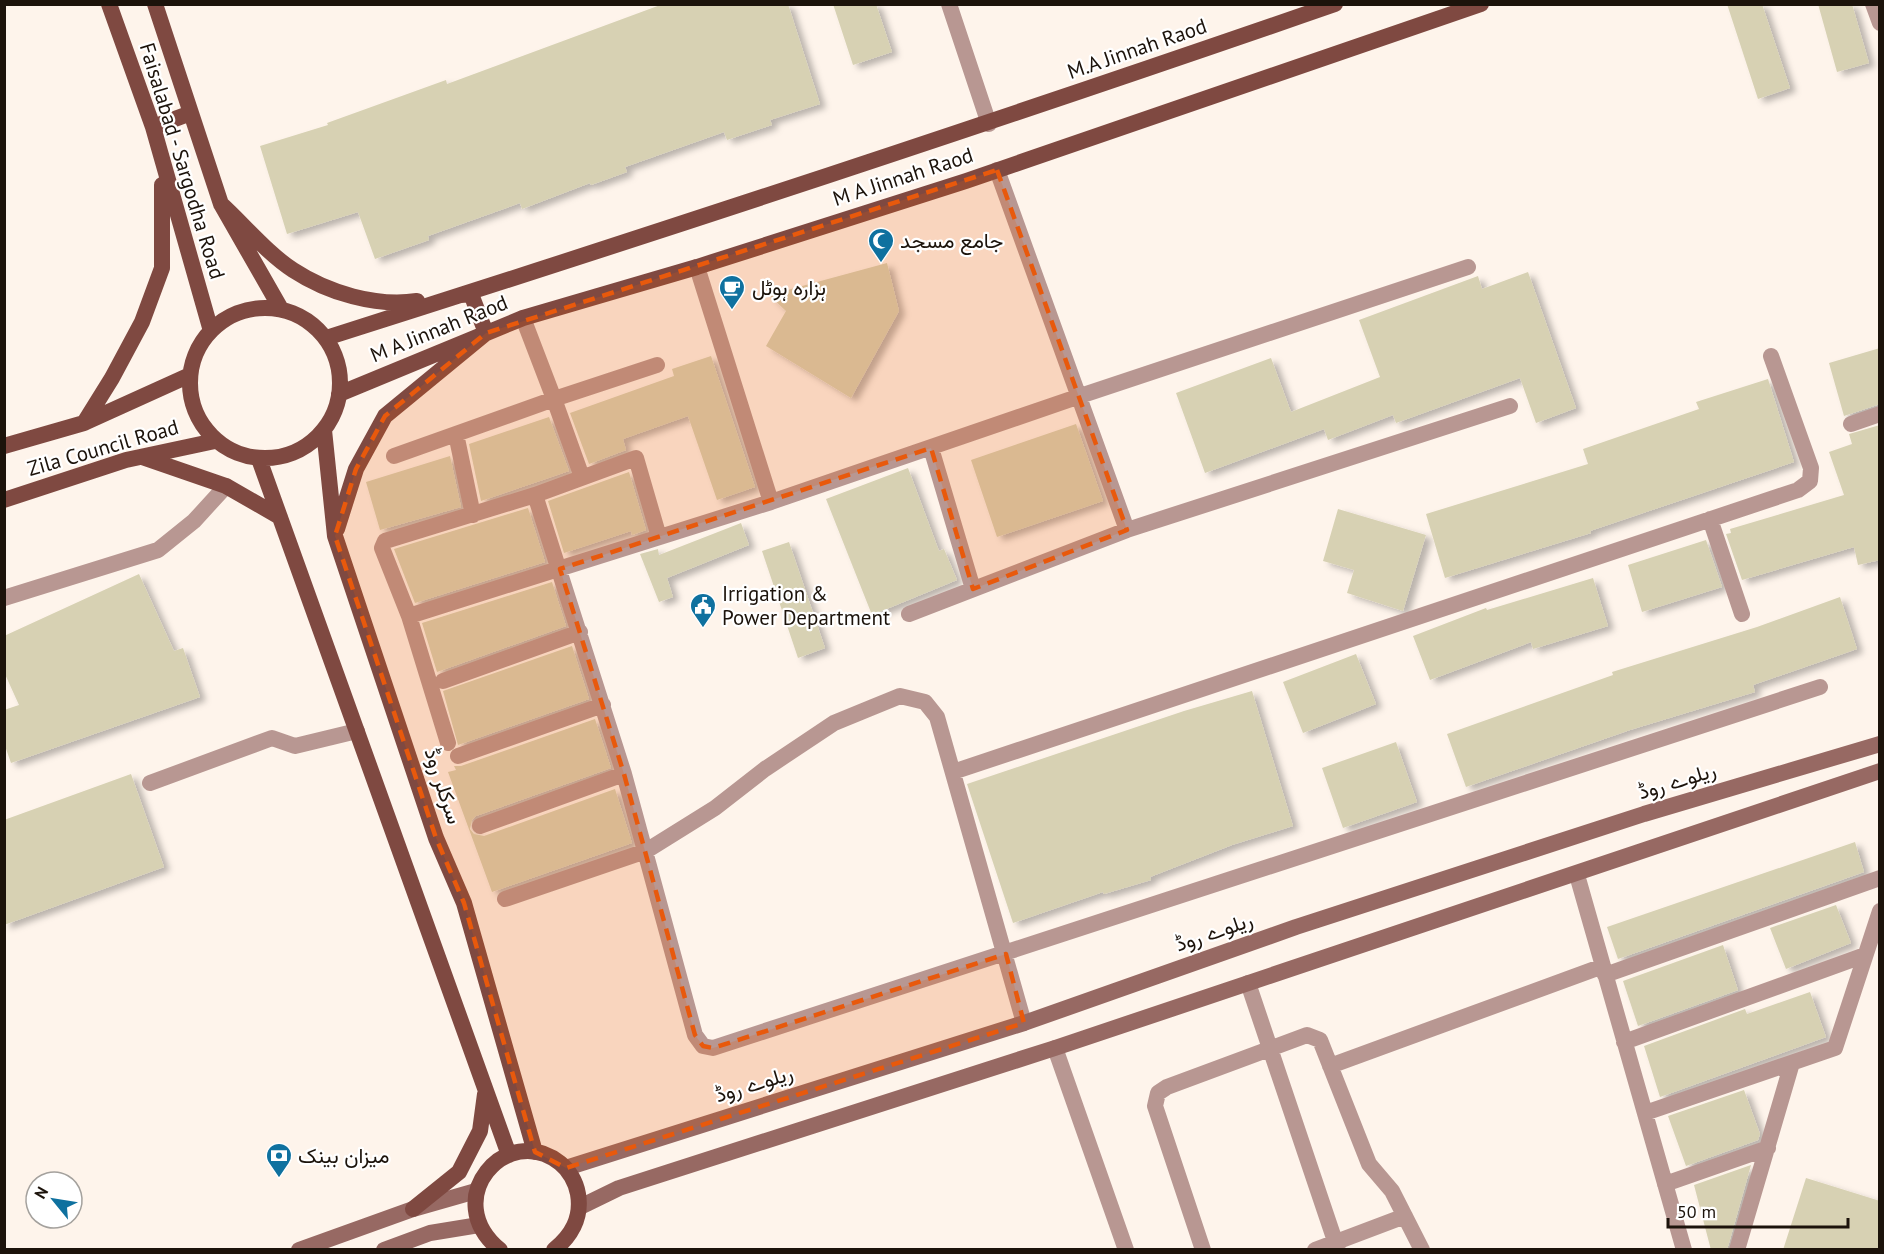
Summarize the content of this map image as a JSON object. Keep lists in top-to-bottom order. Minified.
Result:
{"streets":{"main road":["M.A Jinnah Raod","Faisalabad - Sargodha Road","M A Jinnah Raod","Zila Council Road","ریلوے روڈ","سرکلر روڈ"]},"crossings":[["M.A Jinnah Raod","M A Jinnah Raod"],["Faisalabad - Sargodha Road","M A Jinnah Raod"],["Faisalabad - Sargodha Road","Zila Council Road"],["Faisalabad - Sargodha Road","سرکلر روڈ"],["M A Jinnah Raod","Zila Council Road"],["M A Jinnah Raod","سرکلر روڈ"],["Zila Council Road","سرکلر روڈ"]],"places":{"mosque":["جامع مسجد"],"cafe":["ہزارہ ہوٹل"],"public building":["Irrigation & Power Department"],"bank":["میزان بینک"]},"scale_bar":"50 m","north":"top left"}
